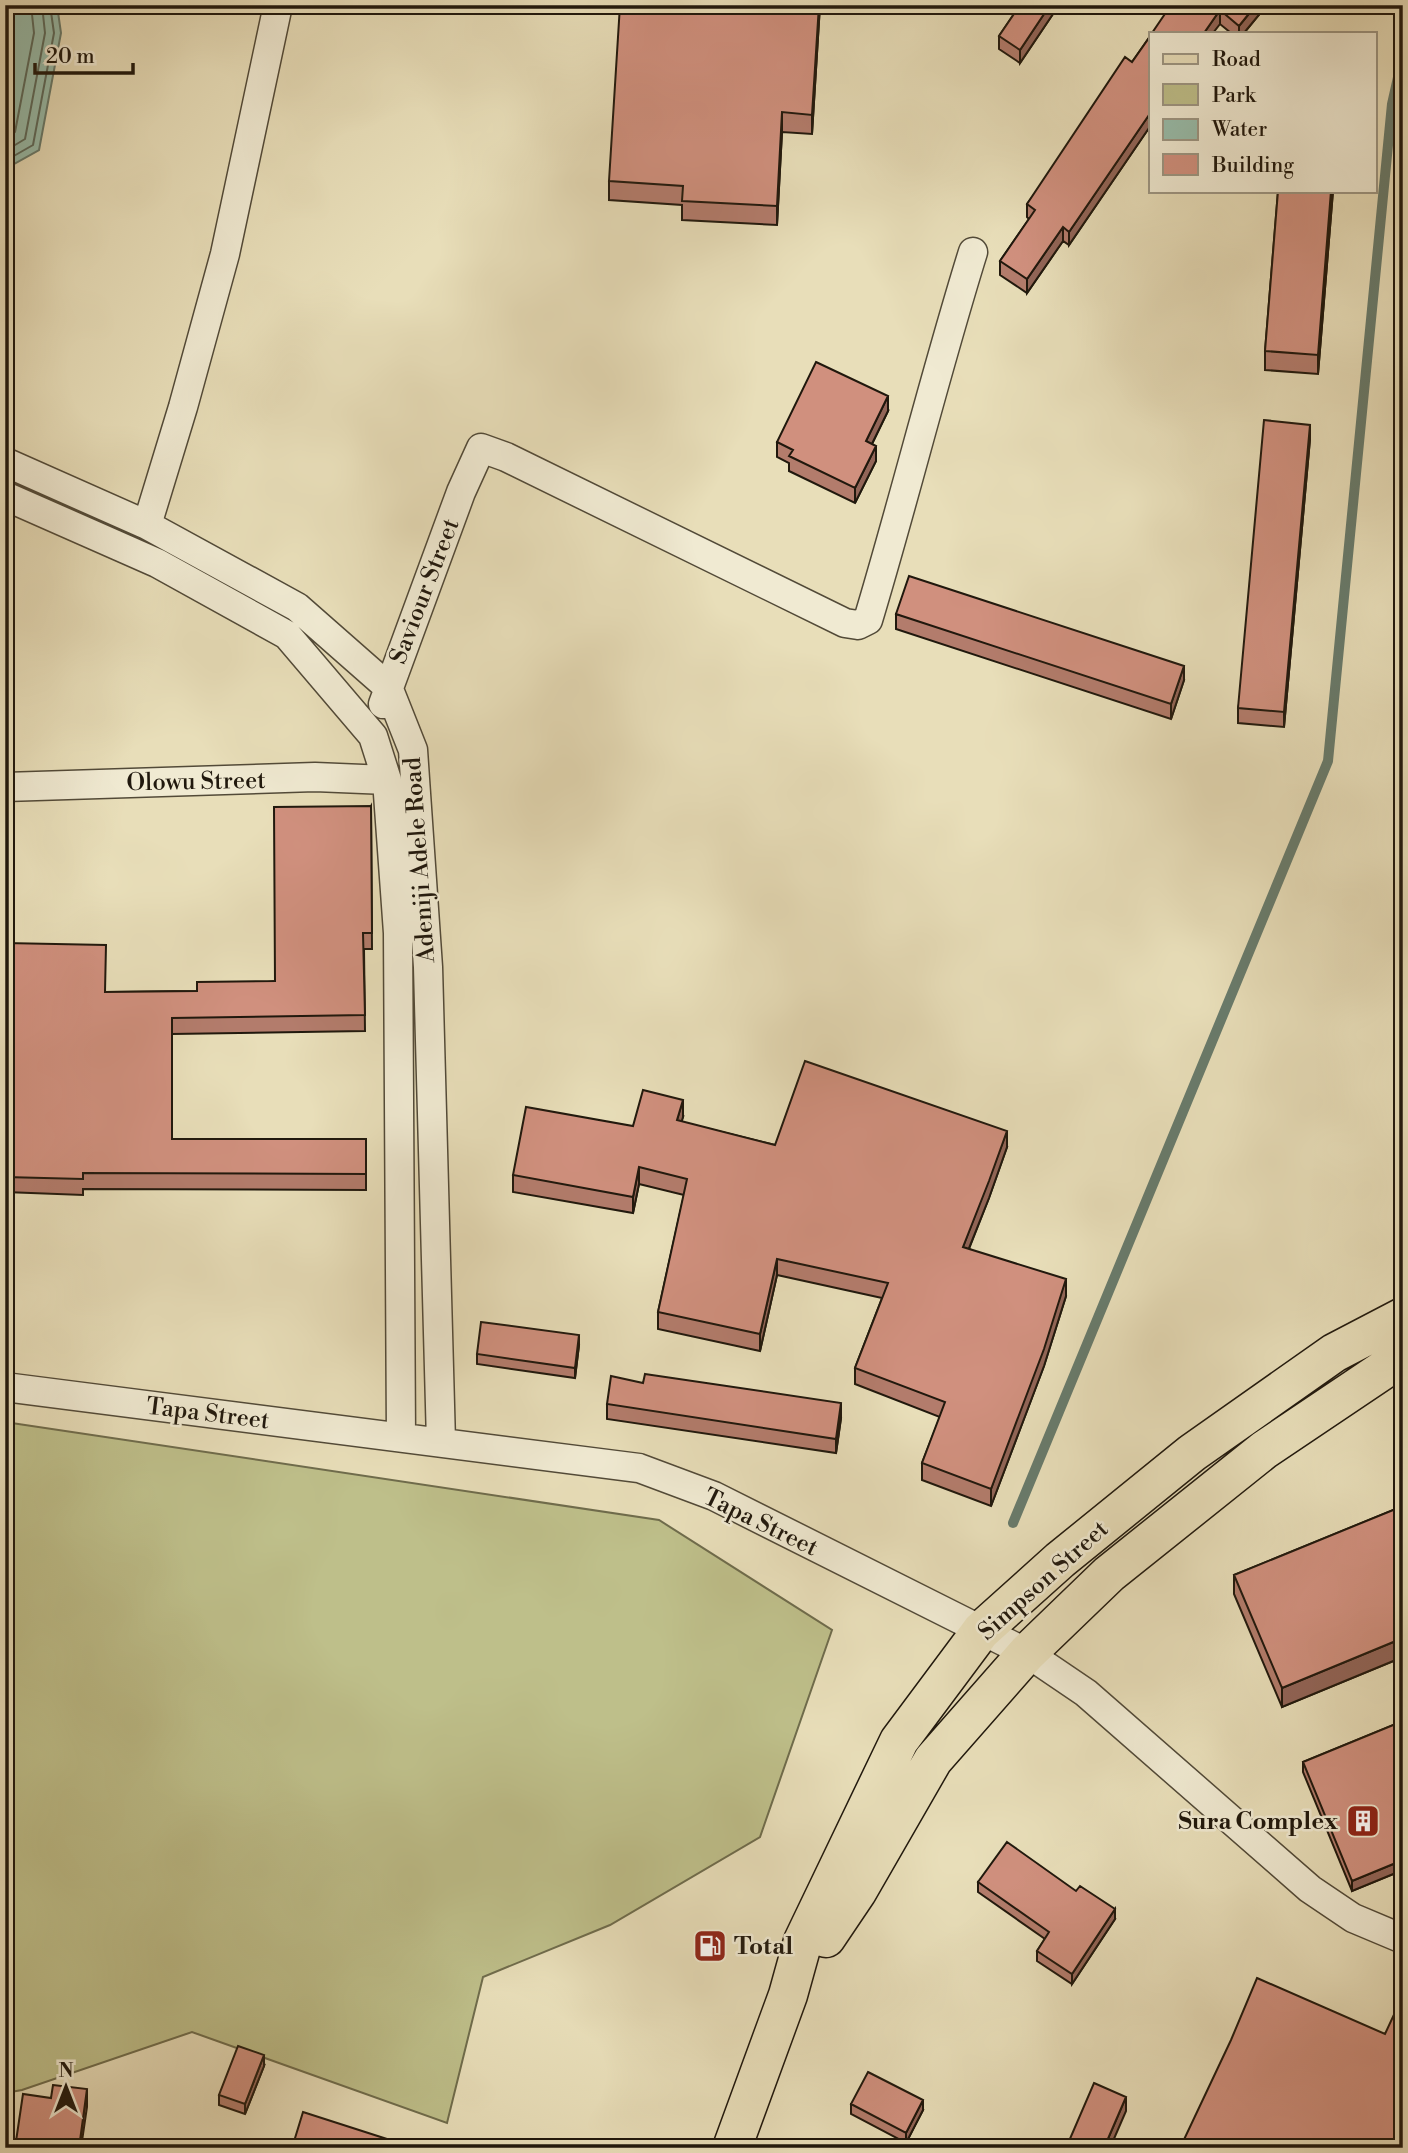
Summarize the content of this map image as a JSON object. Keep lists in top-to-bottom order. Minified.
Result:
{"streets":{"main road":["Simpson Street"],"street":["Saviour Street","Olowu Street","Adeniji Adele Road","Tapa Street"]},"crossings":[["Saviour Street","Adeniji Adele Road"],["Olowu Street","Adeniji Adele Road"],["Adeniji Adele Road","Tapa Street"],["Tapa Street","Simpson Street"]],"places":{"building":["Sura Complex"],"fuel station":["Total"]},"legend":["Road","Park","Water","Building"],"scale_bar":"20 m","north":"top"}
